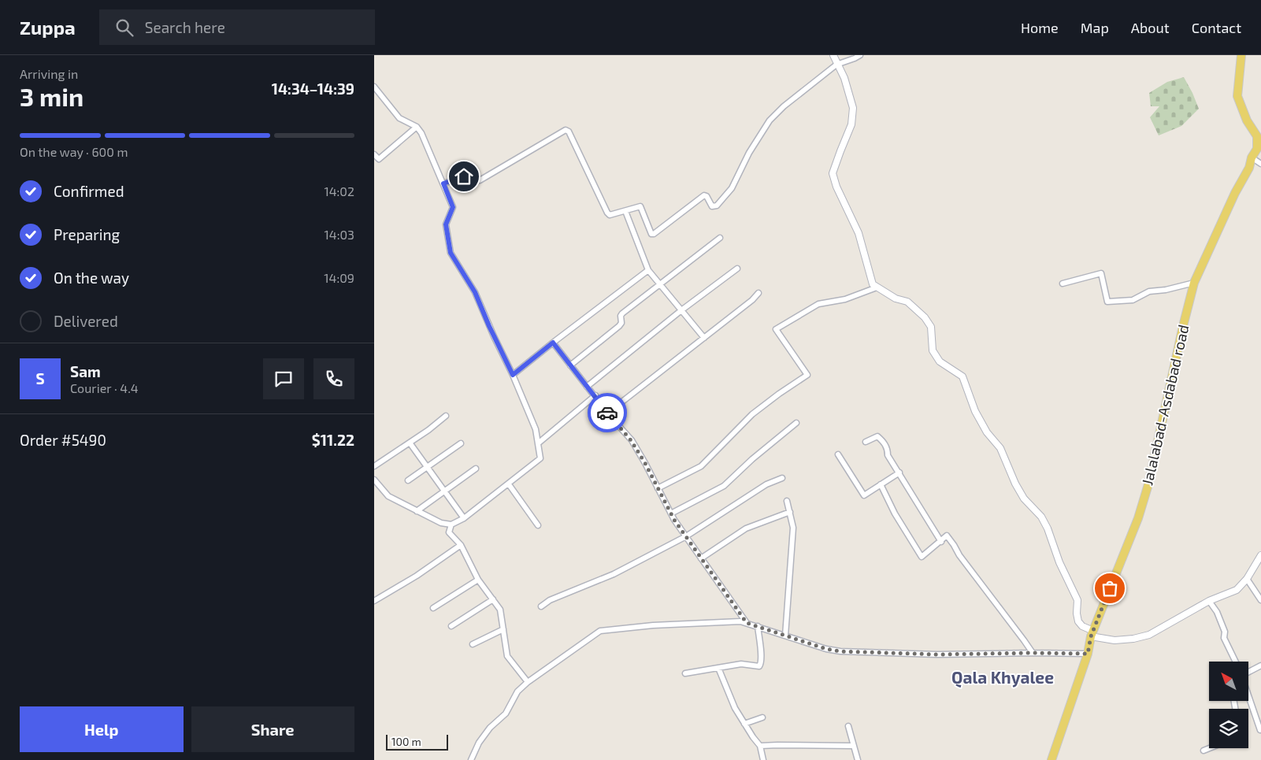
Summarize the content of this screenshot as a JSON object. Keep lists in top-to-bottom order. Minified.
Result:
{"streets":{"main road":["Jalalabad-Asdabad road"]},"districts":["Qala Khyalee"],"scale_bar":"100 m","north":"top left","page":{"header":"Zuppa","search":"Search here","nav":["Home","Map","About","Contact"],"heading":["3 min","Arriving in","14:34–14:39"],"panel":["Sam","Courier · 4.4","Order #5490","$11.22"],"bar":"On the way · 600 m","list":[["Confirmed","14:02"],["Preparing","14:03"],["On the way","14:09"],"Delivered"],"round":"S","buttons":["Help","Share"],"scale":"100 m"}}
